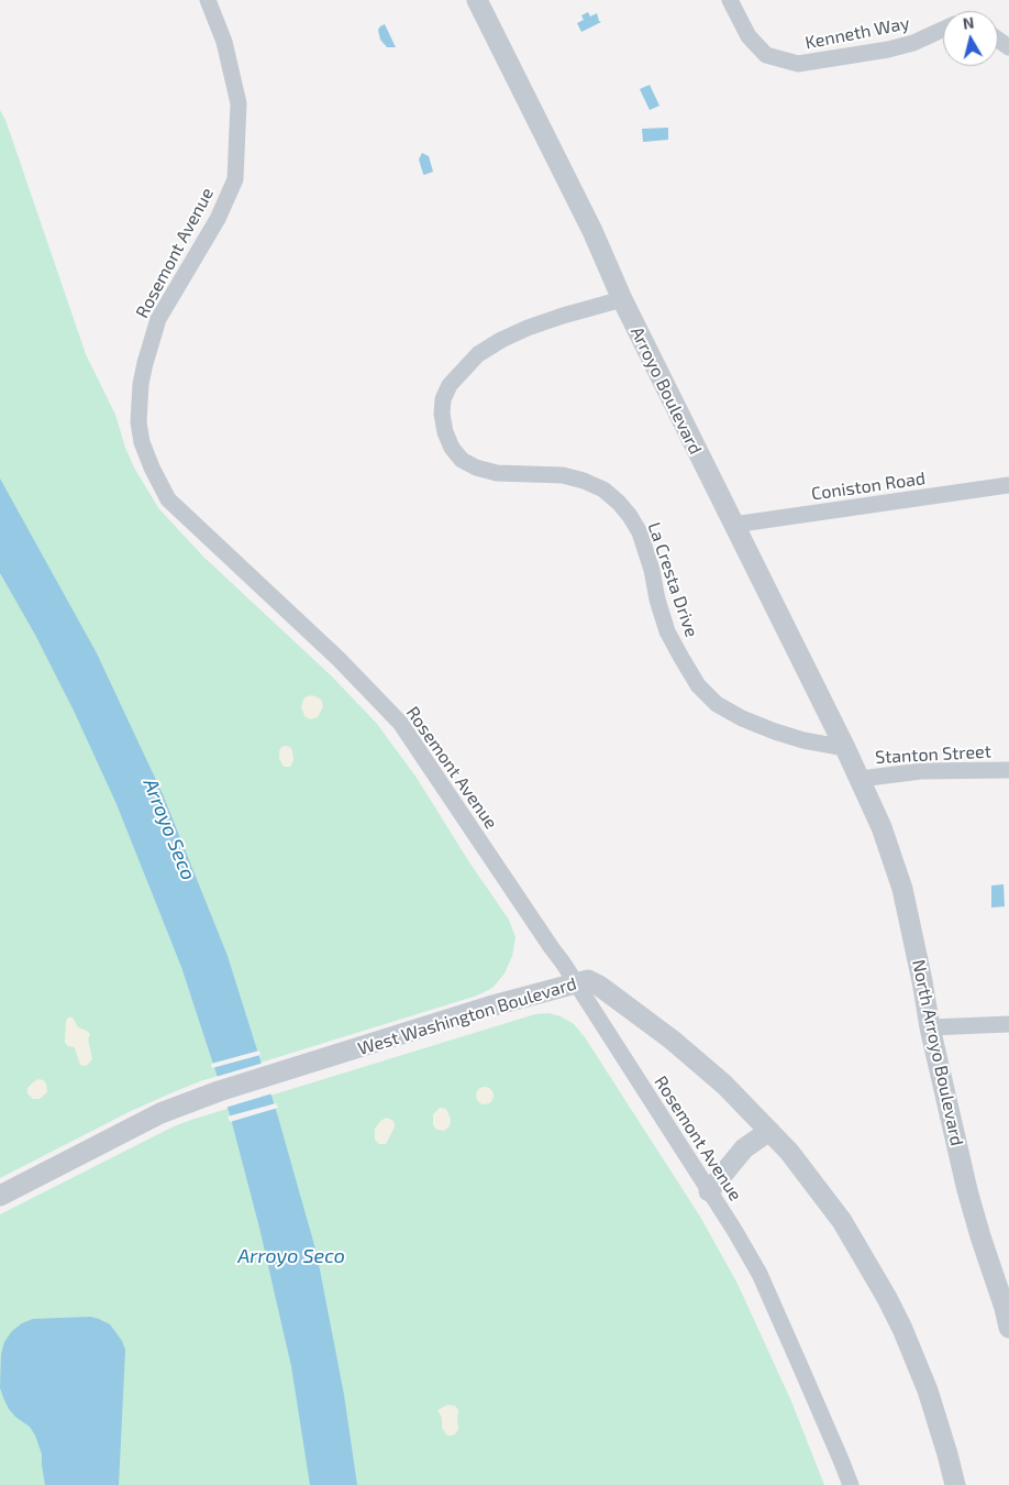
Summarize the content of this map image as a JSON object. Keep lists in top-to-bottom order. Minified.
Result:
{"streets":{"street":["Kenneth Way","Rosemont Avenue","Arroyo Boulevard","Coniston Road","La Cresta Drive","Stanton Street","West Washington Boulevard","North Arroyo Boulevard"]},"crossings":[["Rosemont Avenue","West Washington Boulevard"],["Arroyo Boulevard","Coniston Road"],["Arroyo Boulevard","La Cresta Drive"],["Arroyo Boulevard","Stanton Street"],["Arroyo Boulevard","North Arroyo Boulevard"],["Stanton Street","North Arroyo Boulevard"]],"water":["Arroyo Seco"],"north":"top"}
